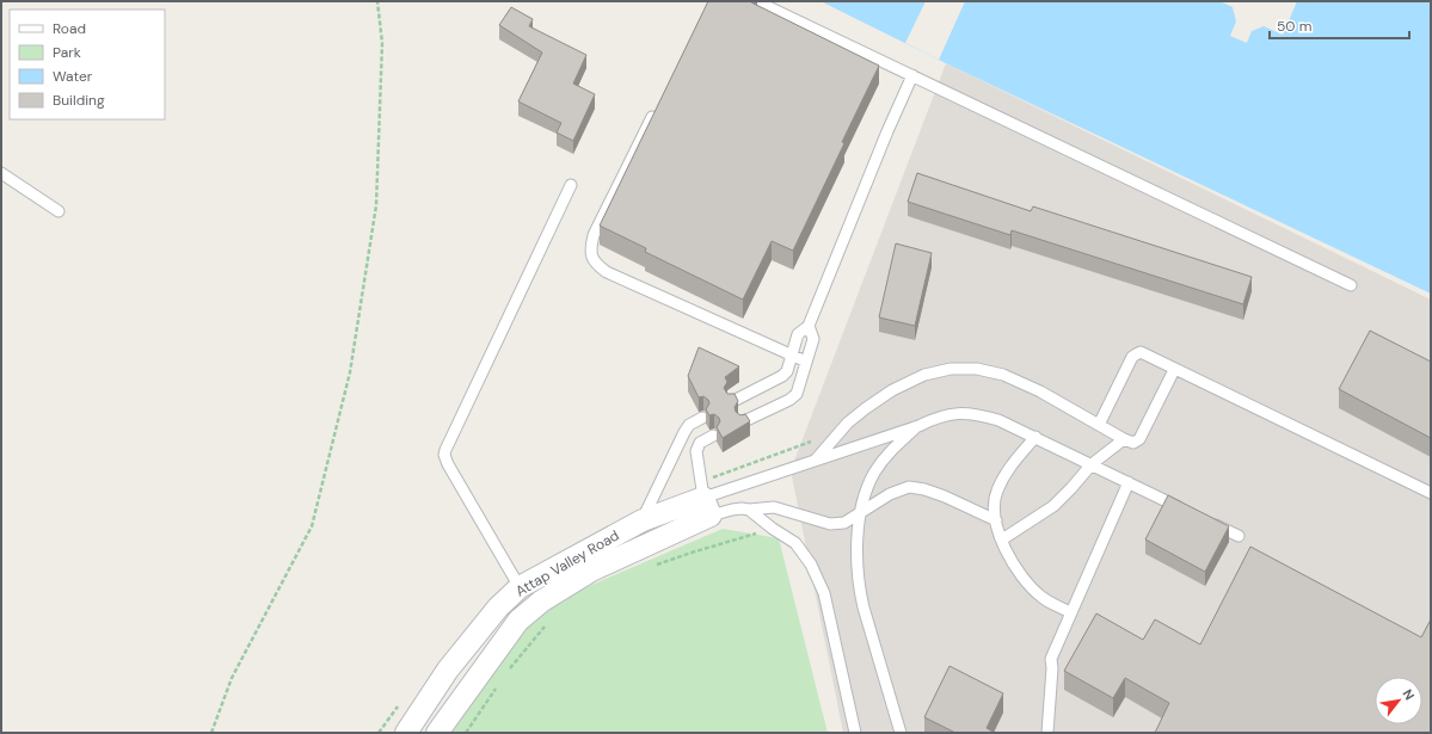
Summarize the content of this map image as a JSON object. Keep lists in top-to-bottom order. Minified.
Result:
{"streets":{"street":["Attap Valley Road"]},"legend":["Road","Park","Water","Building"],"scale_bar":"50 m","north":"top right"}
